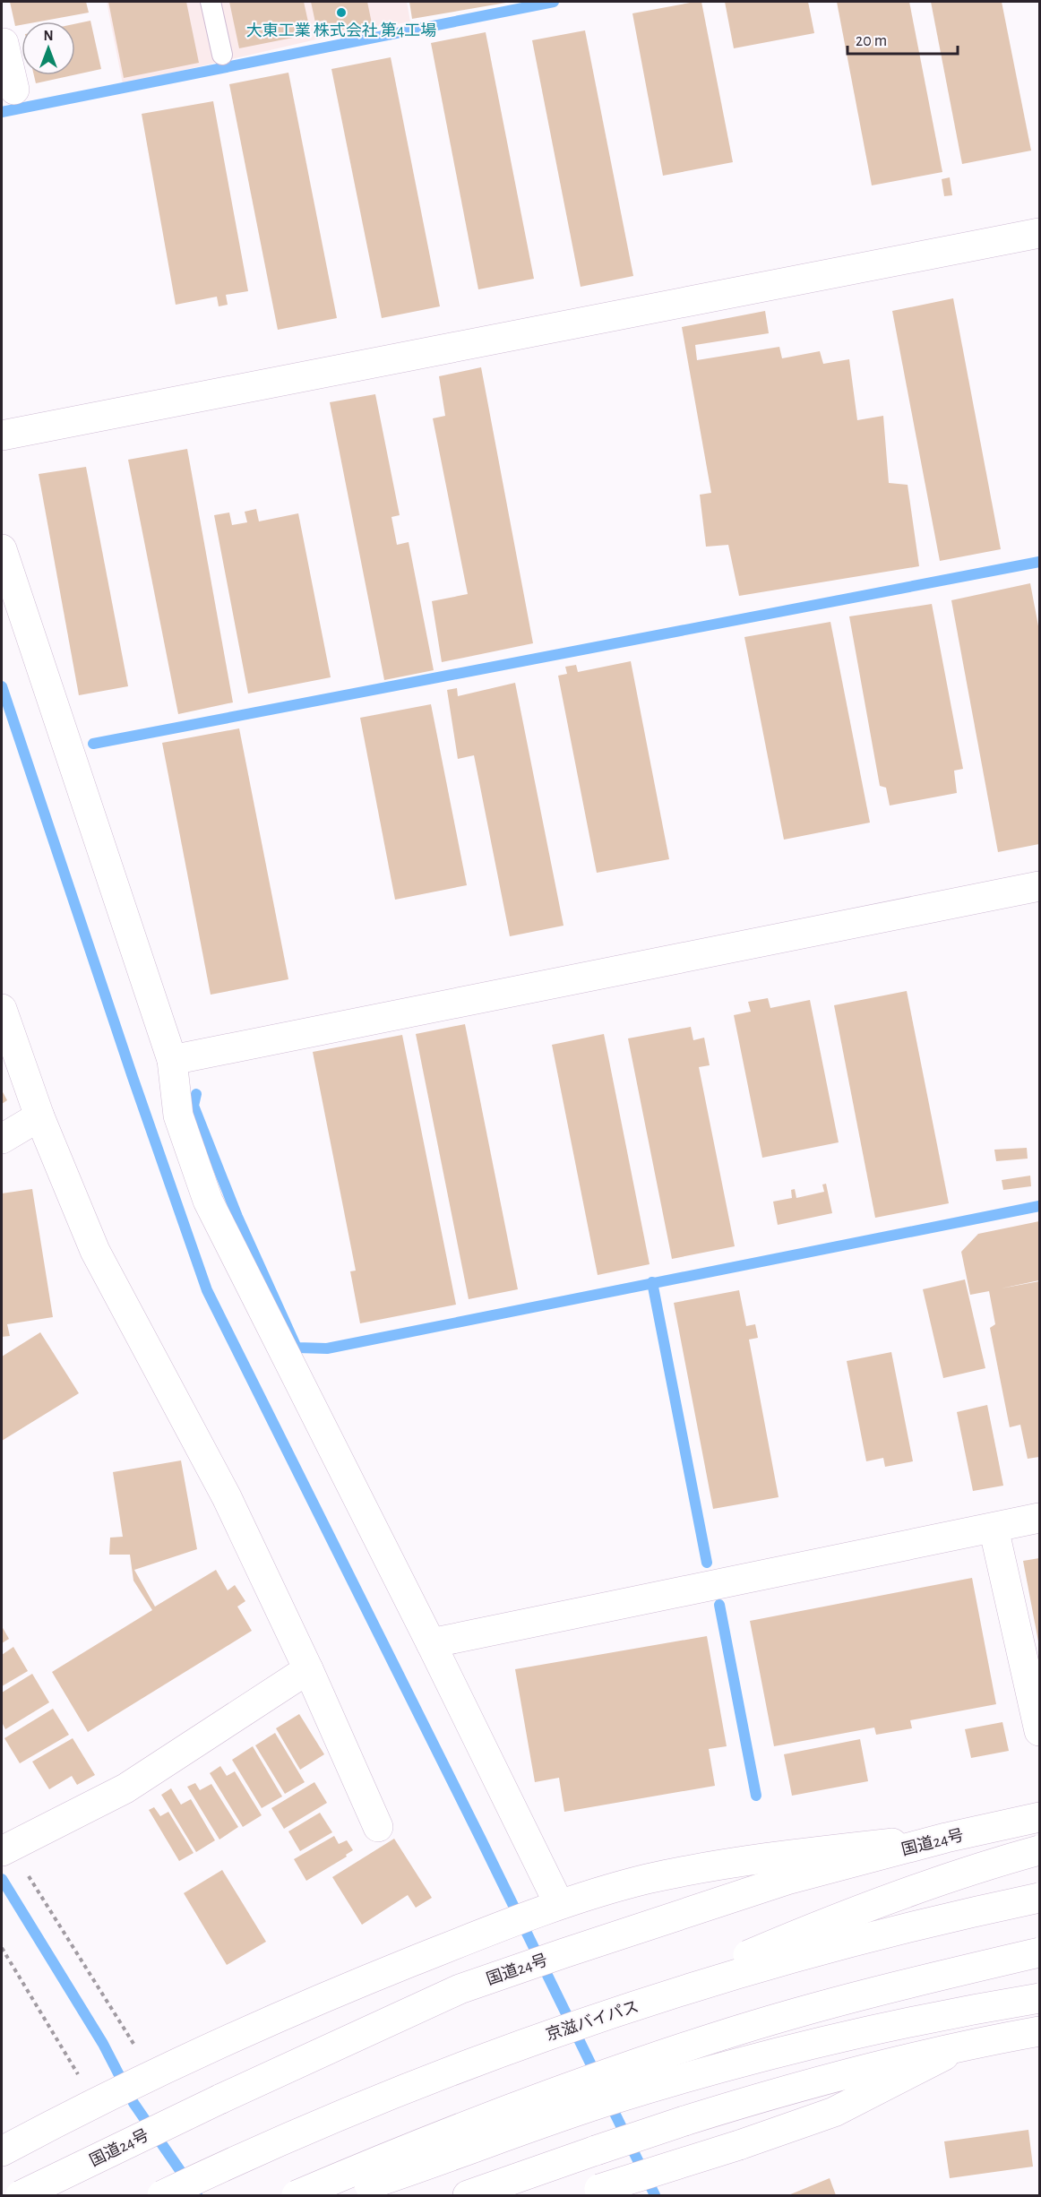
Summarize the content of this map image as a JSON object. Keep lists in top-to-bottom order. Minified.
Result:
{"streets":{"main road":["国道24号","京滋バイパス"]},"places":["大東工業 株式会社 第4工場"],"scale_bar":"20 m","north":"top"}
